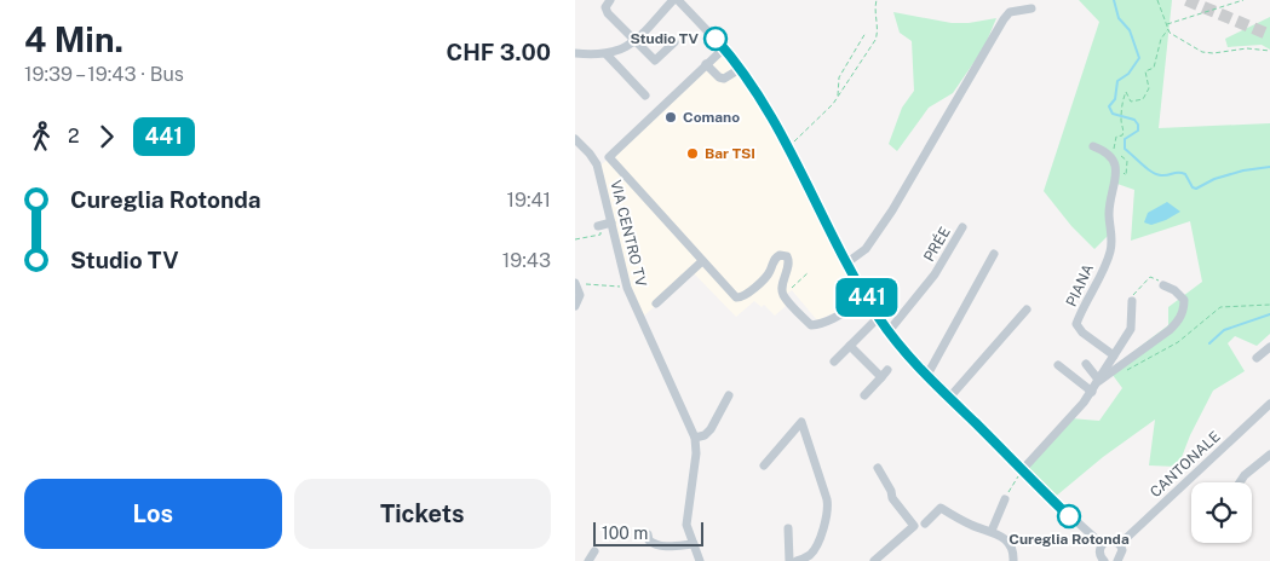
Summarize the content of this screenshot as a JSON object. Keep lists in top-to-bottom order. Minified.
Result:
{"streets":{"street":["VIA CENTRO TV","PRÉE","PIANA","CANTONALE"]},"places":["Studio TV","Comano","Bar TSI","Cureglia Rotonda"],"lines":["bus line 441"],"scale_bar":"100 m","page":{"heading":["4 Min.","19:39 – 19:43 · Bus","CHF 3.00"],"on_map":"441","legs":["2","441"],"list":[{"name":"Cureglia Rotonda","value":"19:41"},{"name":"Studio TV","value":"19:43"}],"buttons":["Los","Tickets"],"scale":"100 m"}}
